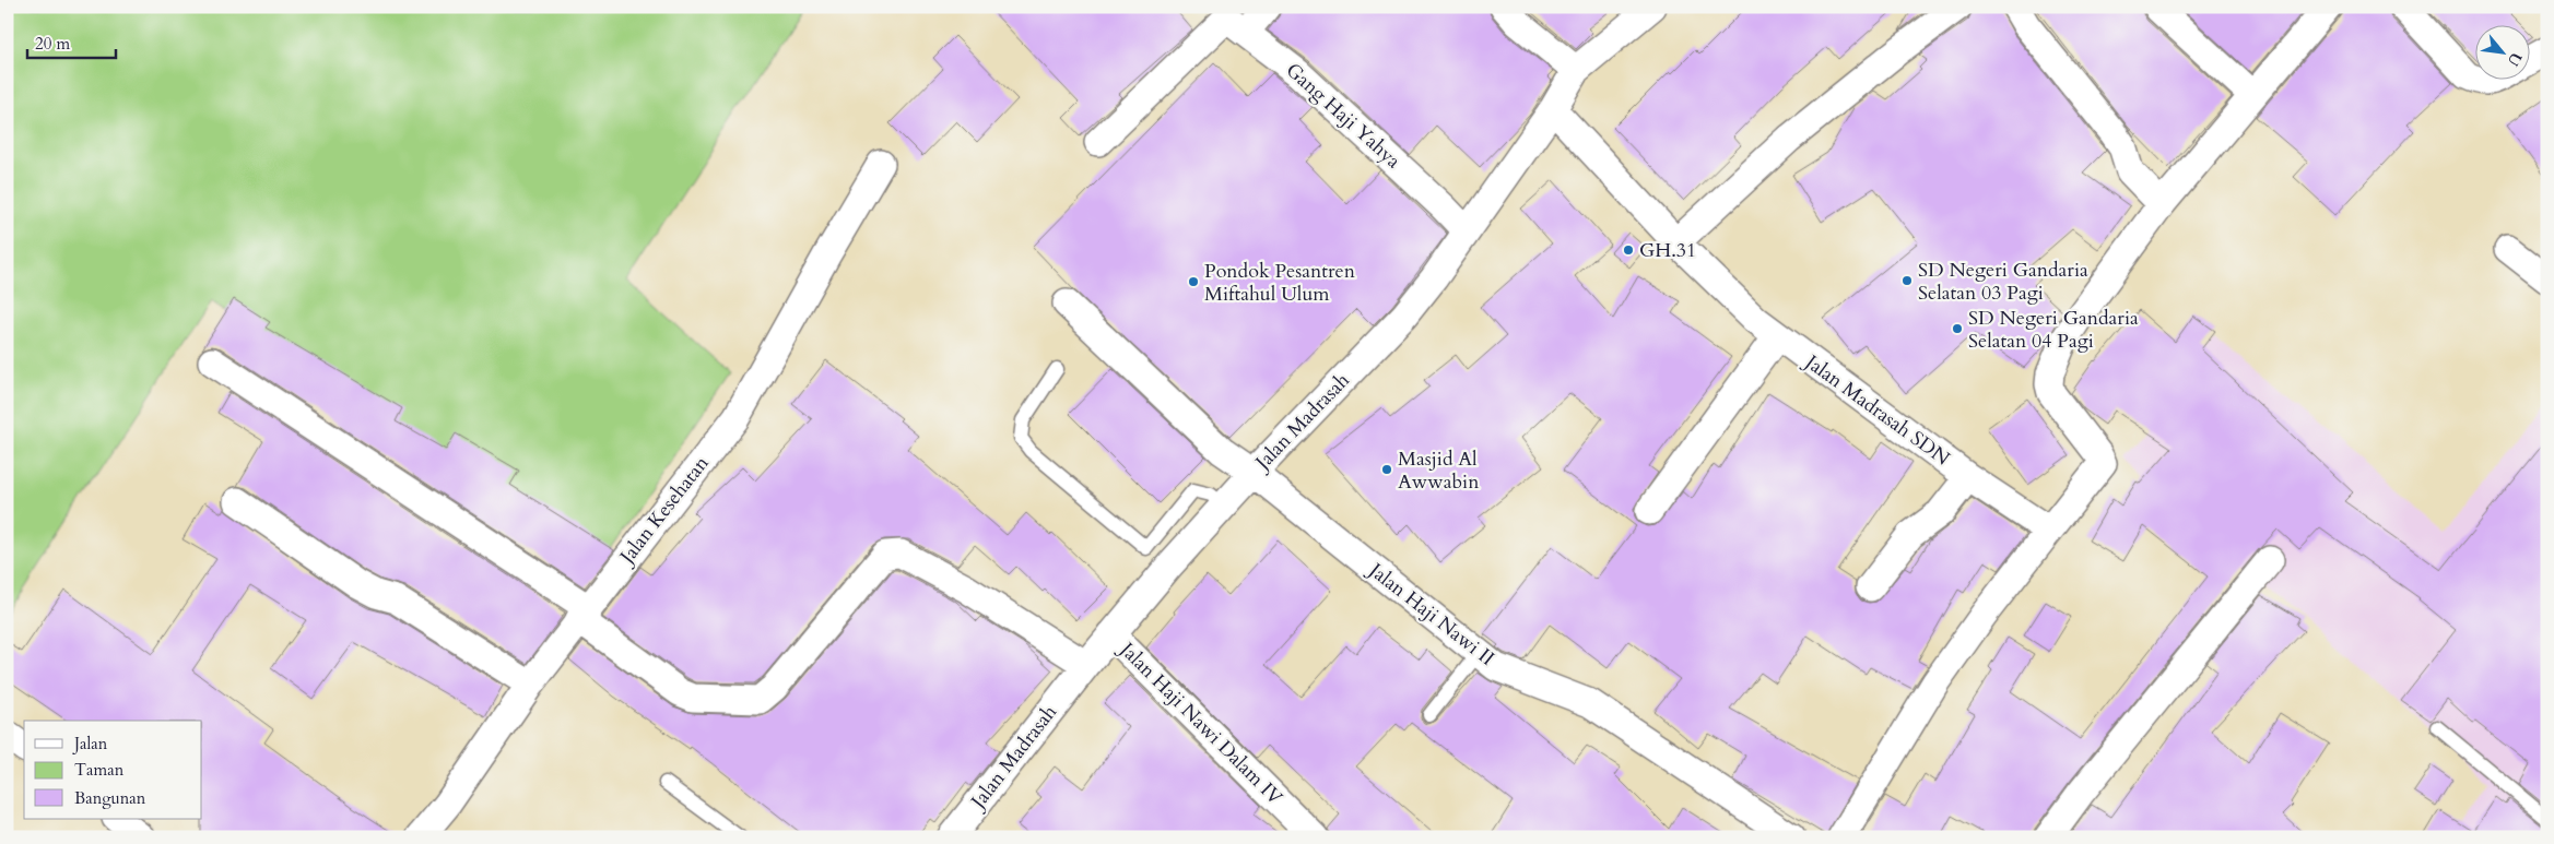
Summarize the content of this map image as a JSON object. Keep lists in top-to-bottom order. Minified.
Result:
{"streets":{"street":["Gang Haji Yahya","Jalan Madrasah SDN","Jalan Madrasah","Jalan Kesehatan","Jalan Haji Nawi II","Jalan Haji Nawi Dalam IV"]},"crossings":[["Gang Haji Yahya","Jalan Madrasah"],["Jalan Madrasah SDN","Jalan Madrasah"],["Jalan Madrasah","Jalan Haji Nawi II"],["Jalan Madrasah","Jalan Haji Nawi Dalam IV"]],"places":["GH.31","SD Negeri Gandaria Selatan 03 Pagi","Pondok Pesantren Miftahul Ulum","SD Negeri Gandaria Selatan 04 Pagi","Masjid Al Awwabin"],"legend":["Jalan","Taman","Bangunan"],"scale_bar":"20 m","north":"bottom right"}
